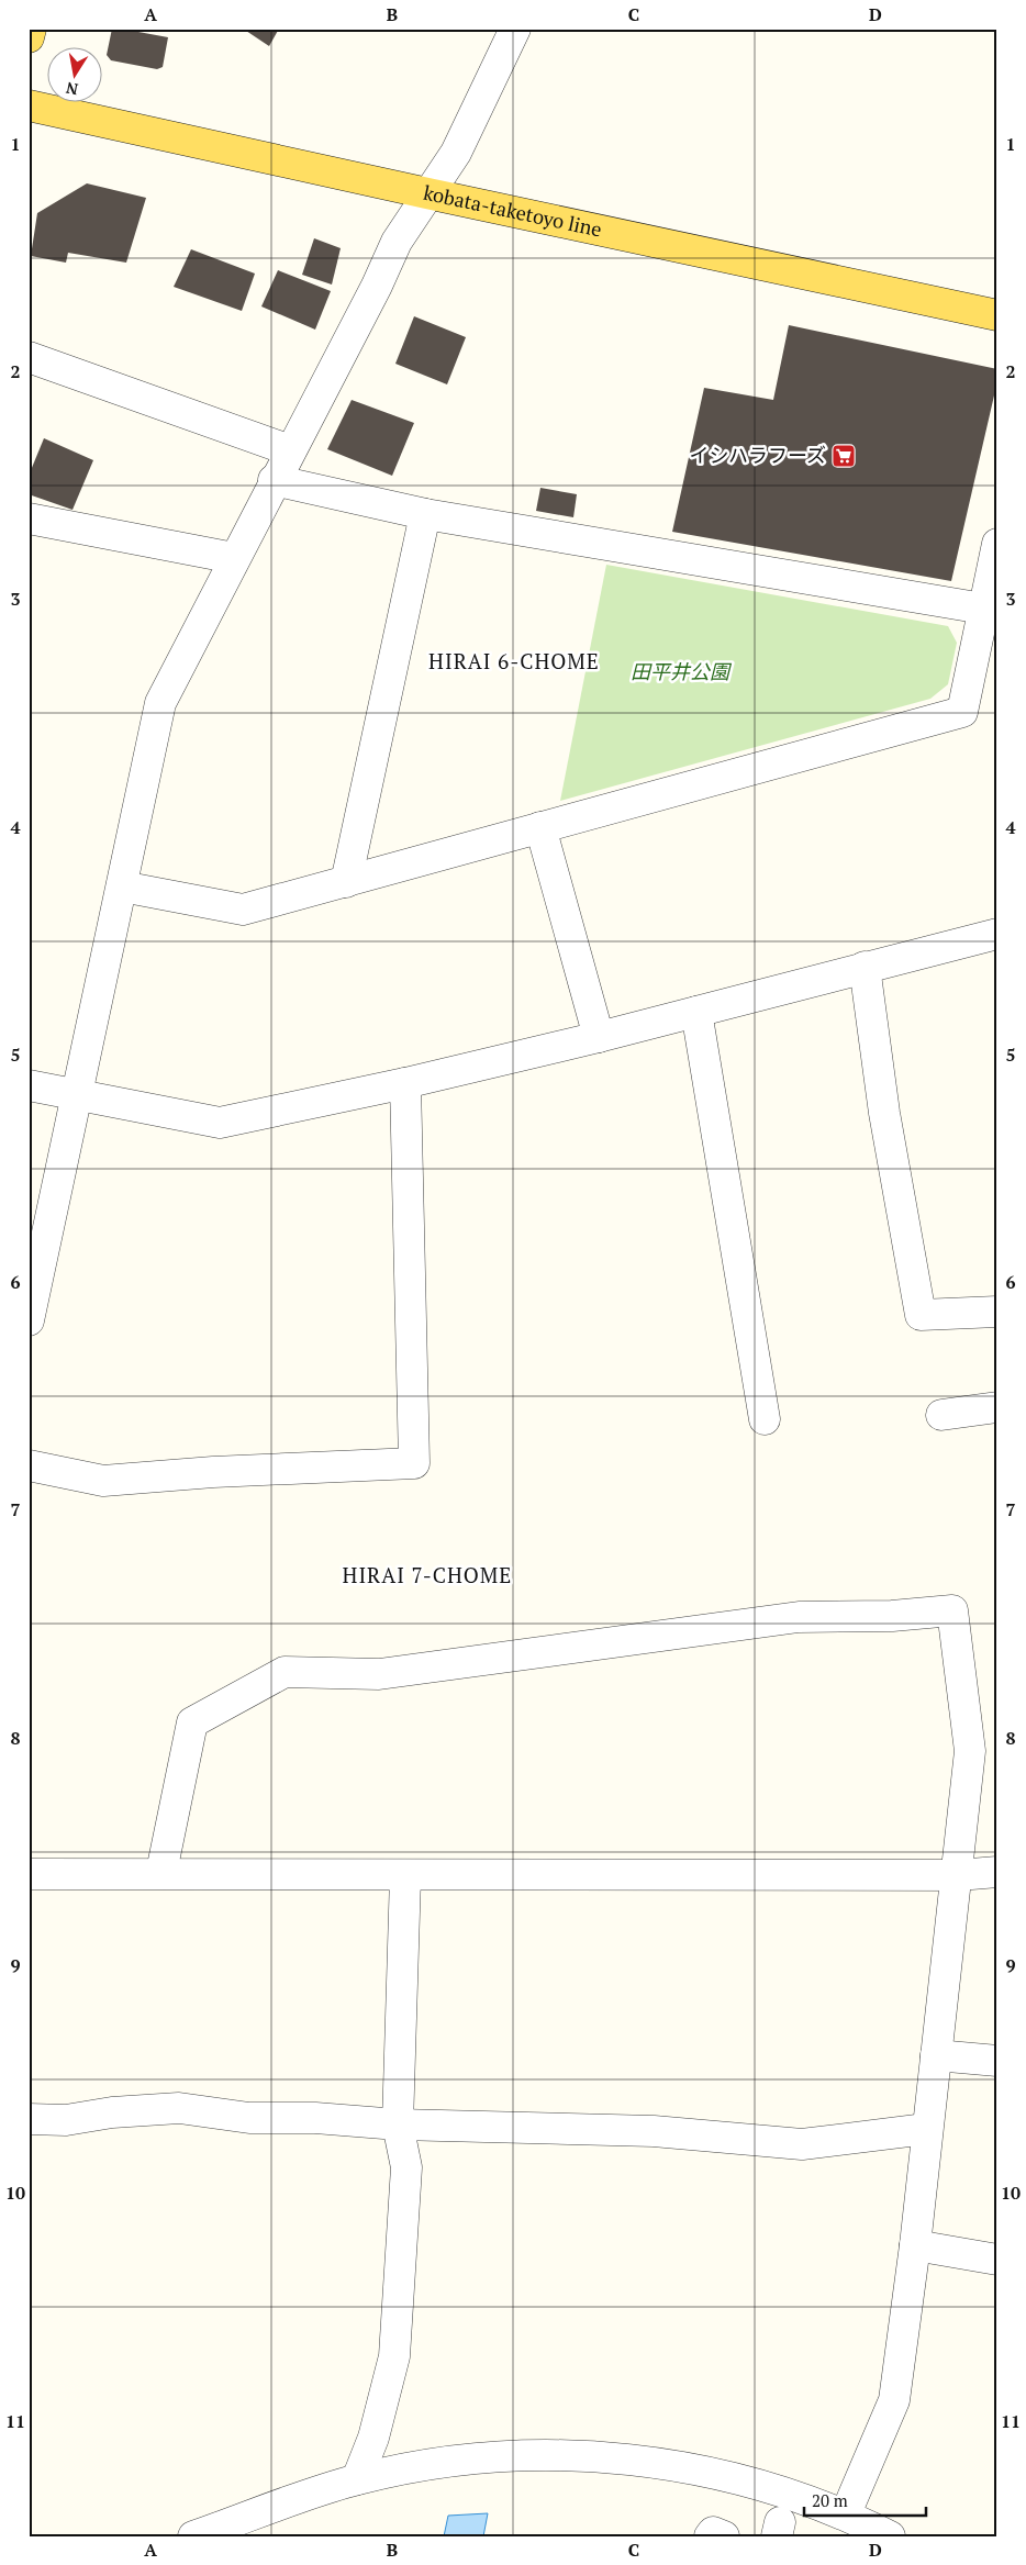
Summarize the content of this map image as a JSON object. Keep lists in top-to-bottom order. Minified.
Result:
{"streets":{"main road":["kobata-taketoyo line"]},"districts":["HIRAI 6-CHOME","HIRAI 7-CHOME"],"parks":["田平井公園"],"places":{"supermarket":["イシハラフーズ"]},"scale_bar":"20 m","north":"bottom","grid":{"columns":["A","B","C","D"],"rows":["1","2","3","4","5","6","7","8","9","10","11"]}}
